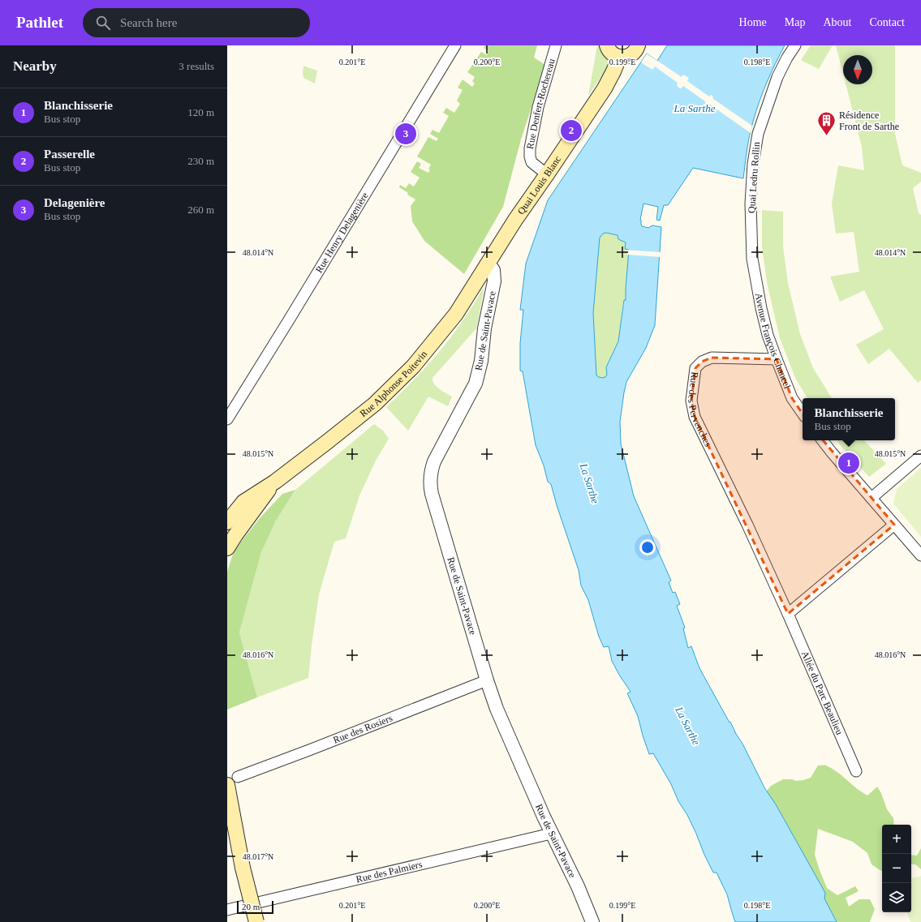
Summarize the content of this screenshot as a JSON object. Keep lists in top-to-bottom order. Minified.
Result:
{"streets":{"main road":["Quai Louis Blanc","Rue Alphonse Poitevin"],"street":["Rue Denfert-Rochereau","Quai Ledru Rollin","Rue Henry Delagenière","Rue de Saint-Pavace","Avenue François Chancel","Rue des Pervenches","Allée du Parc Beaulieu","Rue des Rosiers","Rue des Palmiers"]},"crossings":[["Rue Denfert-Rochereau","Quai Louis Blanc"],["Quai Ledru Rollin","Avenue François Chancel"],["Quai Louis Blanc","Rue de Saint-Pavace"],["Quai Louis Blanc","Rue Alphonse Poitevin"],["Rue de Saint-Pavace","Rue Alphonse Poitevin"],["Rue de Saint-Pavace","Rue des Rosiers"],["Rue de Saint-Pavace","Rue des Palmiers"],["Avenue François Chancel","Rue des Pervenches"],["Rue des Pervenches","Allée du Parc Beaulieu"]],"water":["La Sarthe"],"places":{"building":["Résidence Front de Sarthe"]},"scale_bar":"20 m","north":"bottom","page":{"header":"Pathlet","search":"Search here","nav":["Home","Map","About","Contact"],"heading":["Nearby","3 results"],"list":[{"mark":"1","name":"Blanchisserie","note":"Bus stop","value":"120 m"},{"mark":"2","name":"Passerelle","note":"Bus stop","value":"230 m"},{"mark":"3","name":"Delagenière","note":"Bus stop","value":"260 m"}],"pins":["2","3","1"],"popup":["Blanchisserie","Bus stop"],"map_buttons":["+","−"],"scale":"20 m"},"coordinates":["0.201°E","0.200°E","0.199°E","0.198°E","48.014°N","48.015°N","48.016°N","48.017°N"]}
